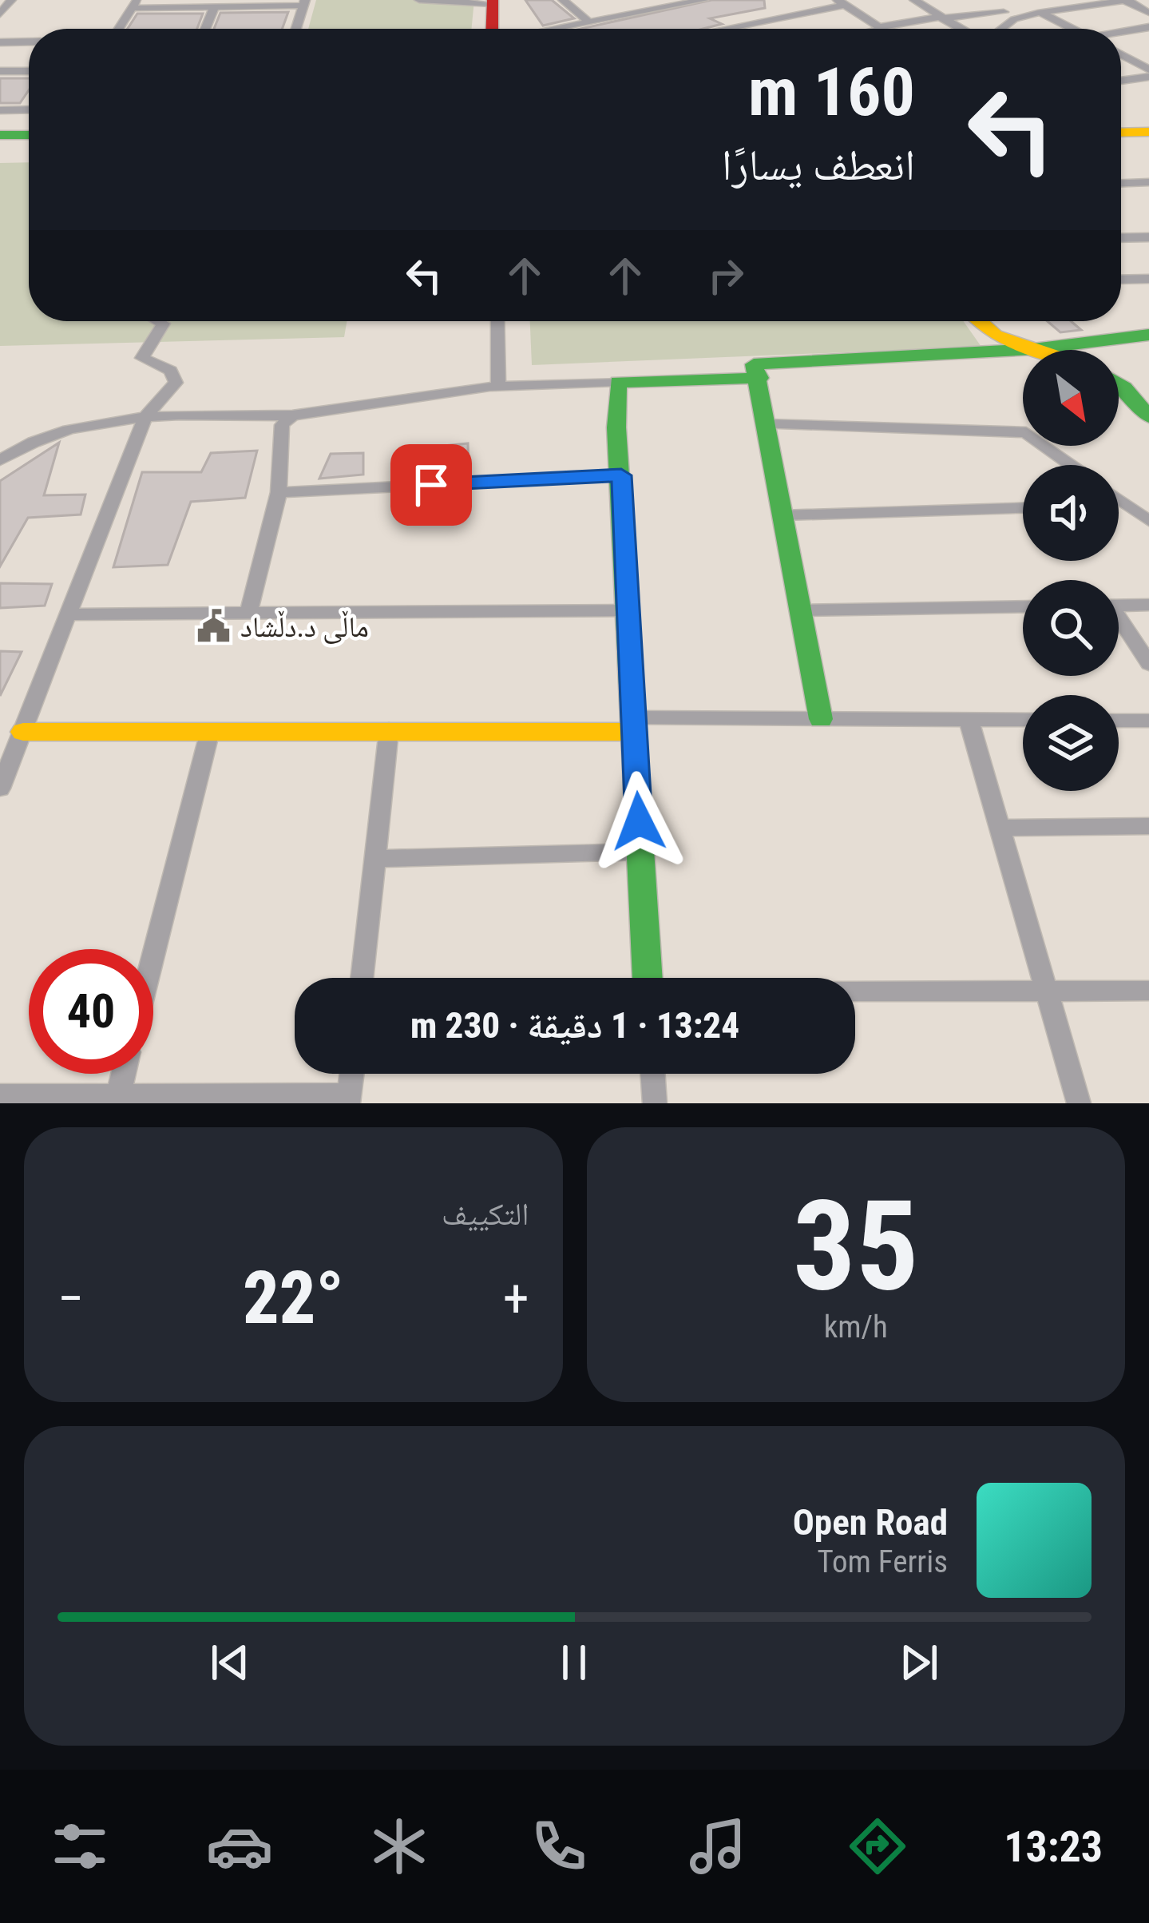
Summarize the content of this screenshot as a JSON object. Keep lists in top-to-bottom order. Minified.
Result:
{"places":{"public building":["ماڵی د.دڵشاد"]},"north":"bottom right","page":{"turn":["160 m","انعطف يسارًا"],"limit":"40","trip":"13:24 · 1 دقيقة · 230 m","tile":[["35","km/h"],"التكييف"],"heat":["−","22°","+"],"song":["Open Road","Tom Ferris"],"tabs":"13:23"}}
